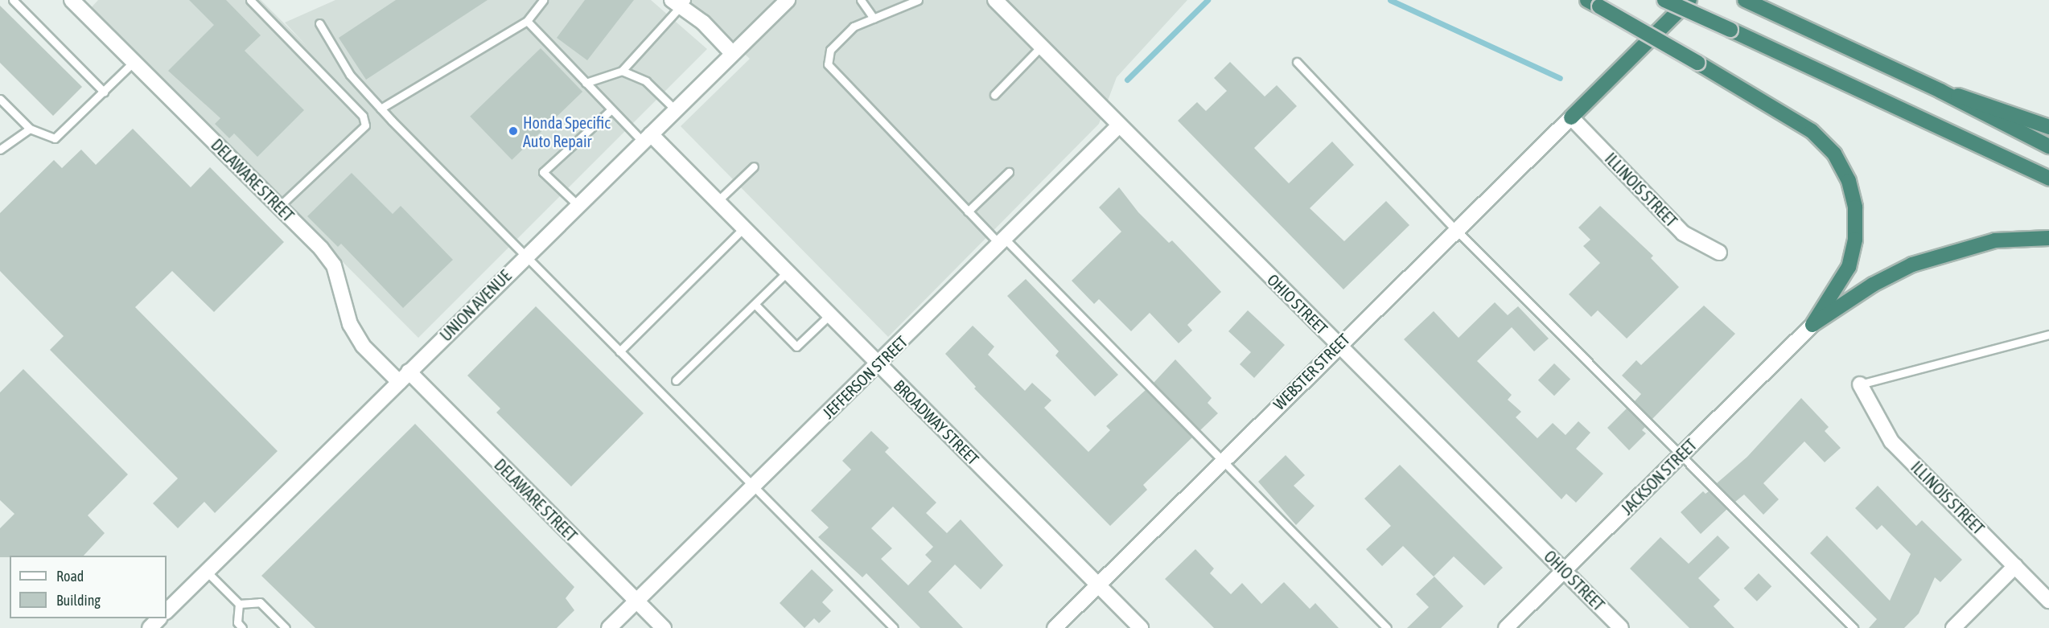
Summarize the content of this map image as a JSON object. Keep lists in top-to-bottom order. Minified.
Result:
{"streets":{"street":["DELAWARE STREET","ILLINOIS STREET","OHIO STREET","UNION AVENUE","WEBSTER STREET","JEFFERSON STREET","BROADWAY STREET","JACKSON STREET"]},"crossings":[["DELAWARE STREET","UNION AVENUE"],["DELAWARE STREET","JEFFERSON STREET"],["ILLINOIS STREET","WEBSTER STREET"],["OHIO STREET","WEBSTER STREET"],["OHIO STREET","JEFFERSON STREET"],["OHIO STREET","JACKSON STREET"],["UNION AVENUE","BROADWAY STREET"],["WEBSTER STREET","BROADWAY STREET"],["JEFFERSON STREET","BROADWAY STREET"]],"places":["Honda Specific Auto Repair"],"legend":["Road","Building"]}
